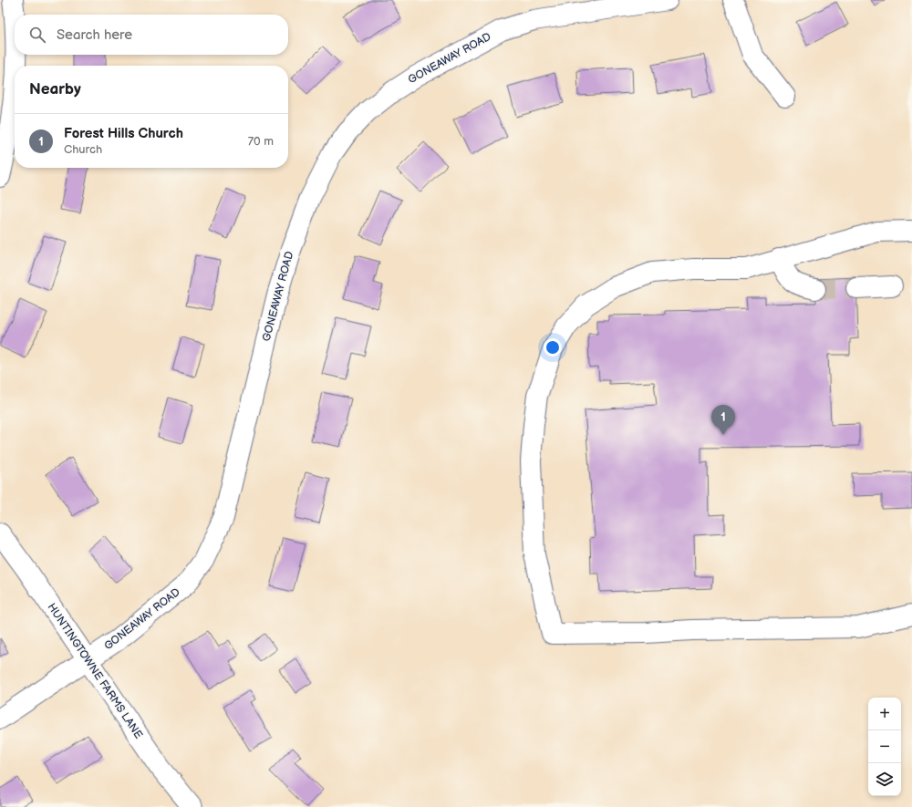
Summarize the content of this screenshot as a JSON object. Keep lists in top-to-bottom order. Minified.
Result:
{"streets":{"street":["GONEAWAY ROAD","HUNTINGTOWNE FARMS LANE"]},"crossings":[["GONEAWAY ROAD","HUNTINGTOWNE FARMS LANE"]],"page":{"search":"Search here","heading":"Nearby","list":[{"mark":"1","name":"Forest Hills Church","note":"Church","value":"70 m"}],"pins":"1","map_buttons":["+","−"]}}
